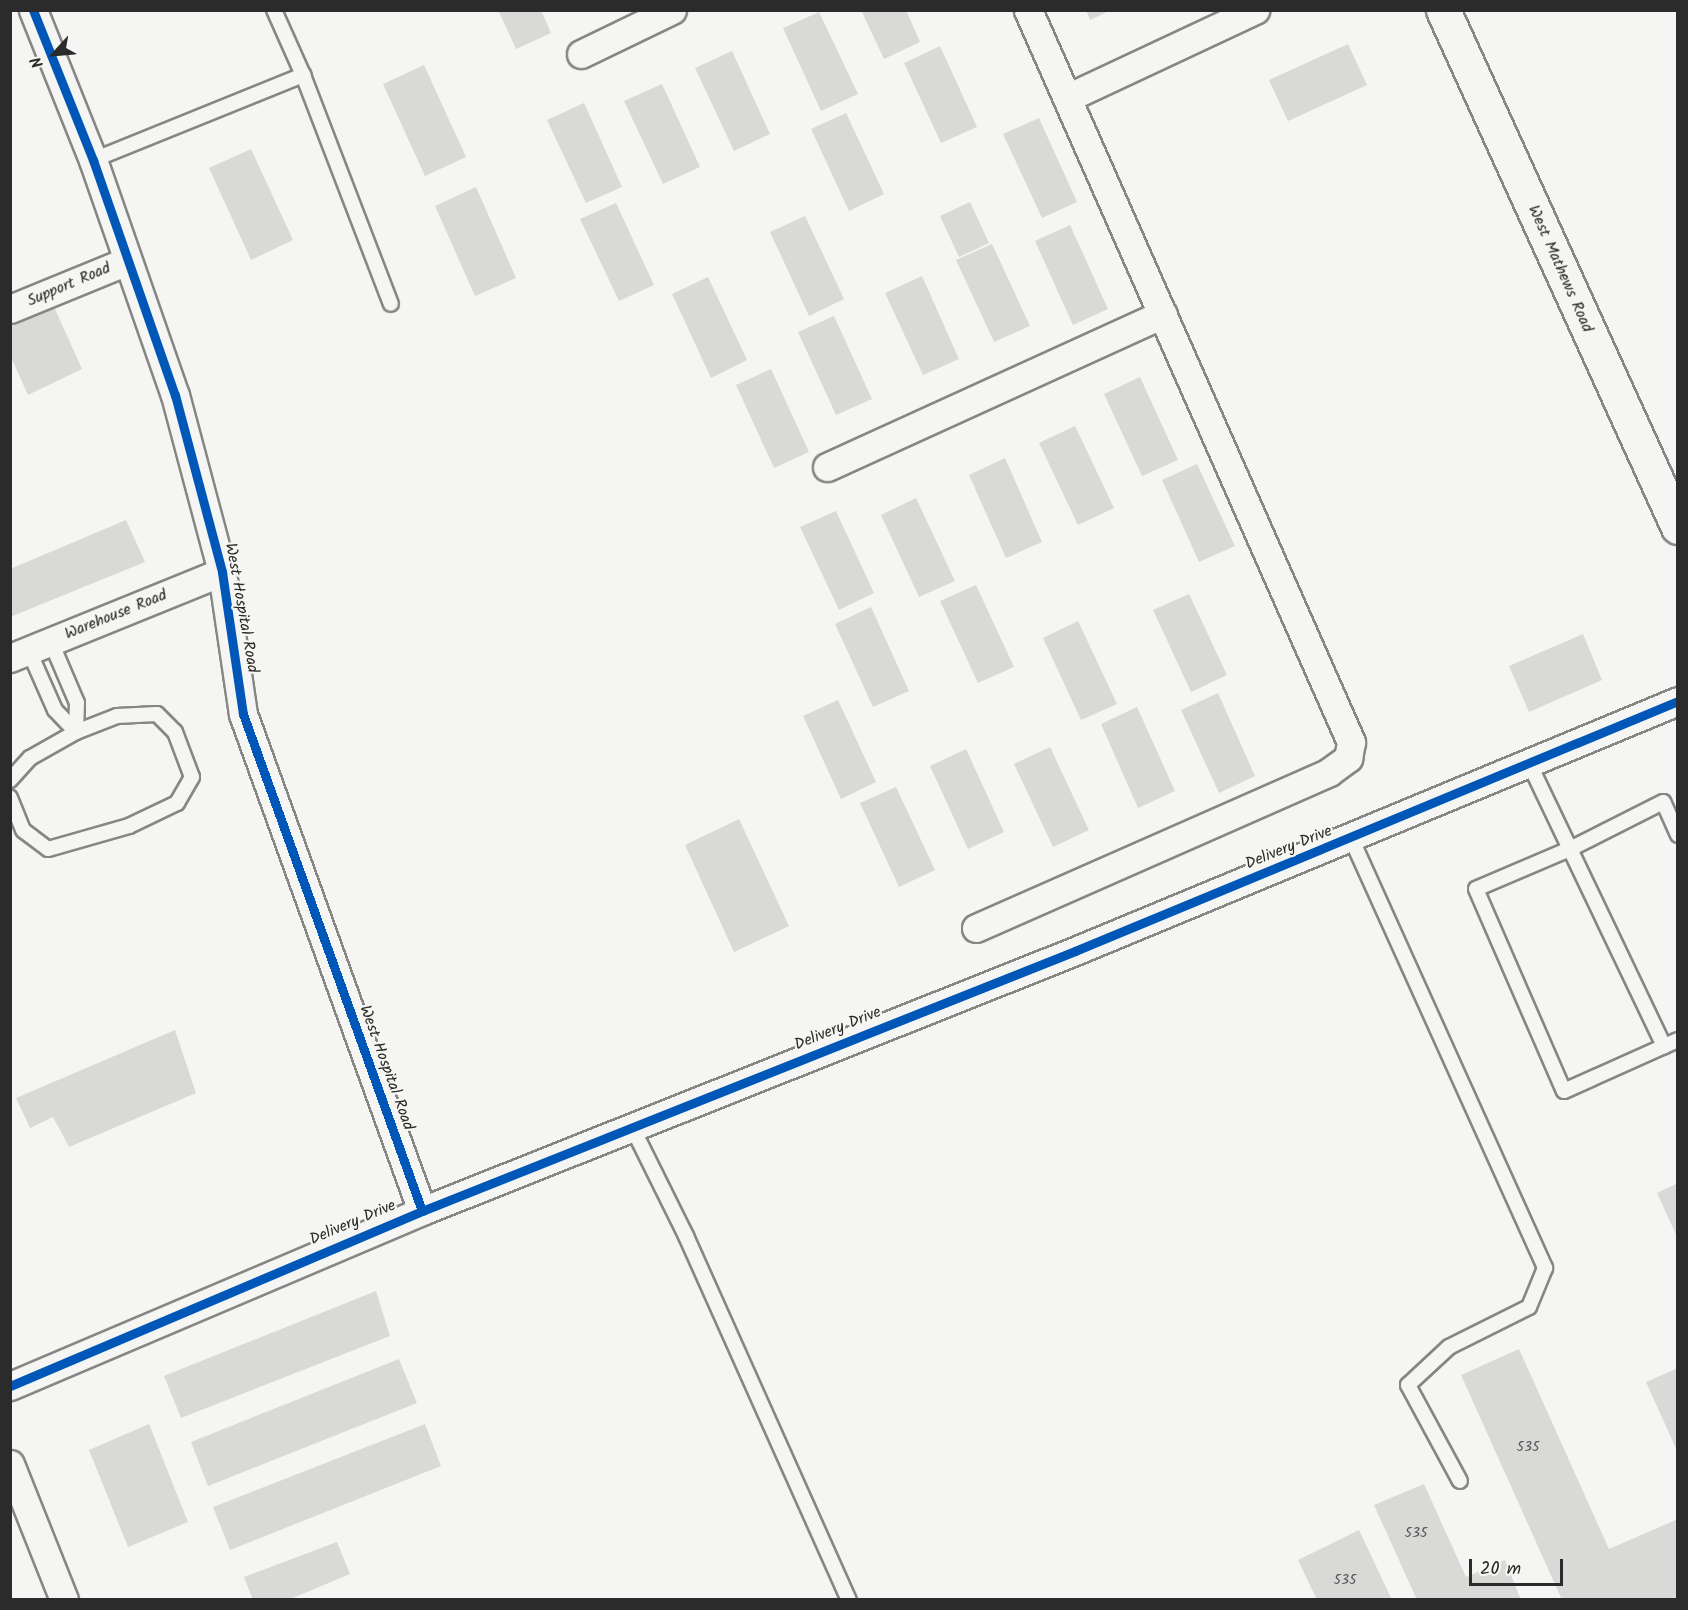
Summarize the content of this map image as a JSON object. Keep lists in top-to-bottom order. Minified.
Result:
{"streets":{"main road":["West Mathews Road"],"street":["Support Road","West Hospital Road","Warehouse Road","Delivery Drive"]},"crossings":[["Support Road","West Hospital Road"],["West Hospital Road","Warehouse Road"],["West Hospital Road","Delivery Drive"]],"house_numbers":["535","535","535"],"scale_bar":"20 m","north":"bottom left"}
